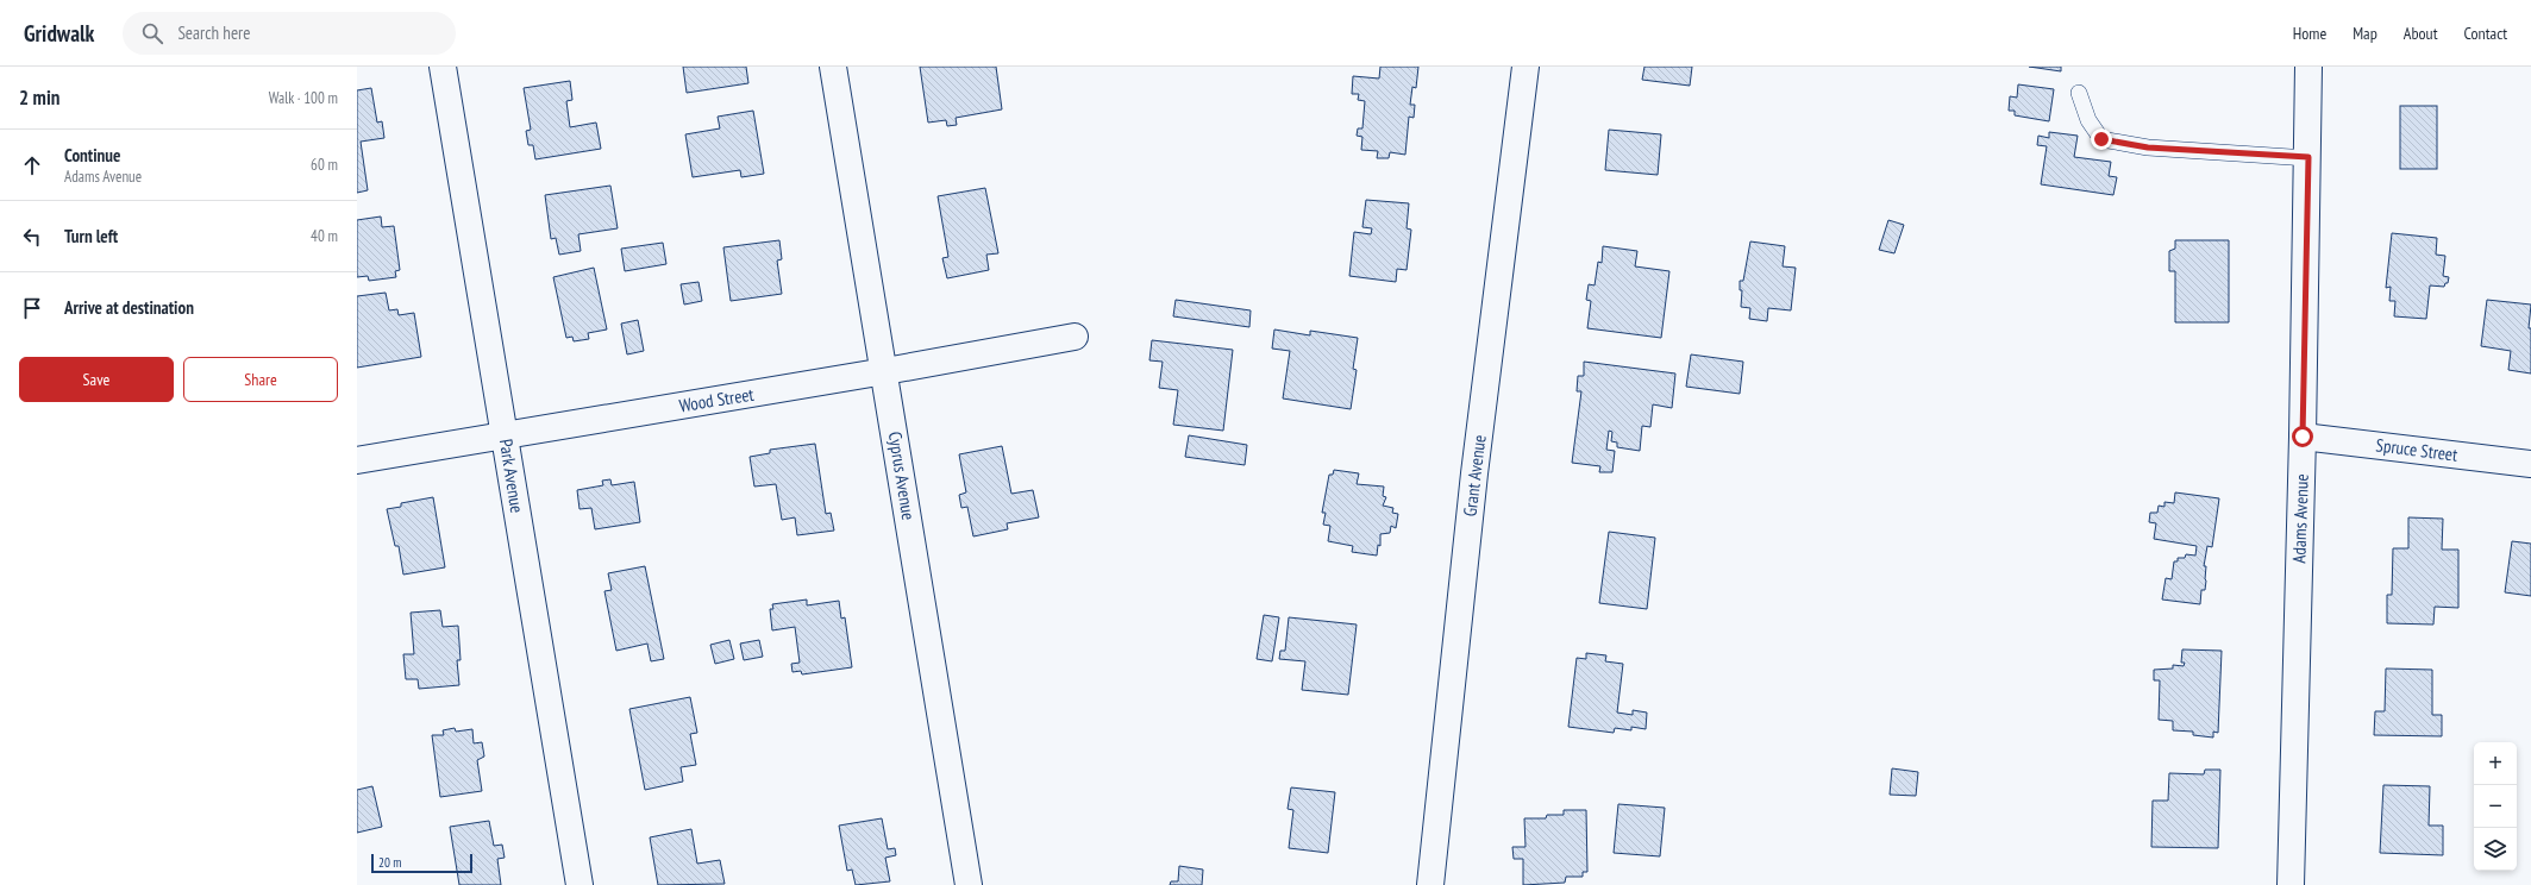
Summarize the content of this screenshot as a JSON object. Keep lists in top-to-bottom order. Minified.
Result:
{"streets":{"street":["Wood Street","Spruce Street","Park Avenue","Cyprus Avenue","Grant Avenue","Adams Avenue"]},"crossings":[["Wood Street","Park Avenue"],["Wood Street","Cyprus Avenue"],["Spruce Street","Adams Avenue"]],"scale_bar":"20 m","page":{"header":"Gridwalk","search":"Search here","nav":["Home","Map","About","Contact"],"heading":["2 min","Walk · 100 m"],"list":[["Continue","Adams Avenue","60 m"],["Turn left","40 m"],"Arrive at destination"],"buttons":["Save","Share"],"map_buttons":["+","−"],"scale":"20 m"}}
